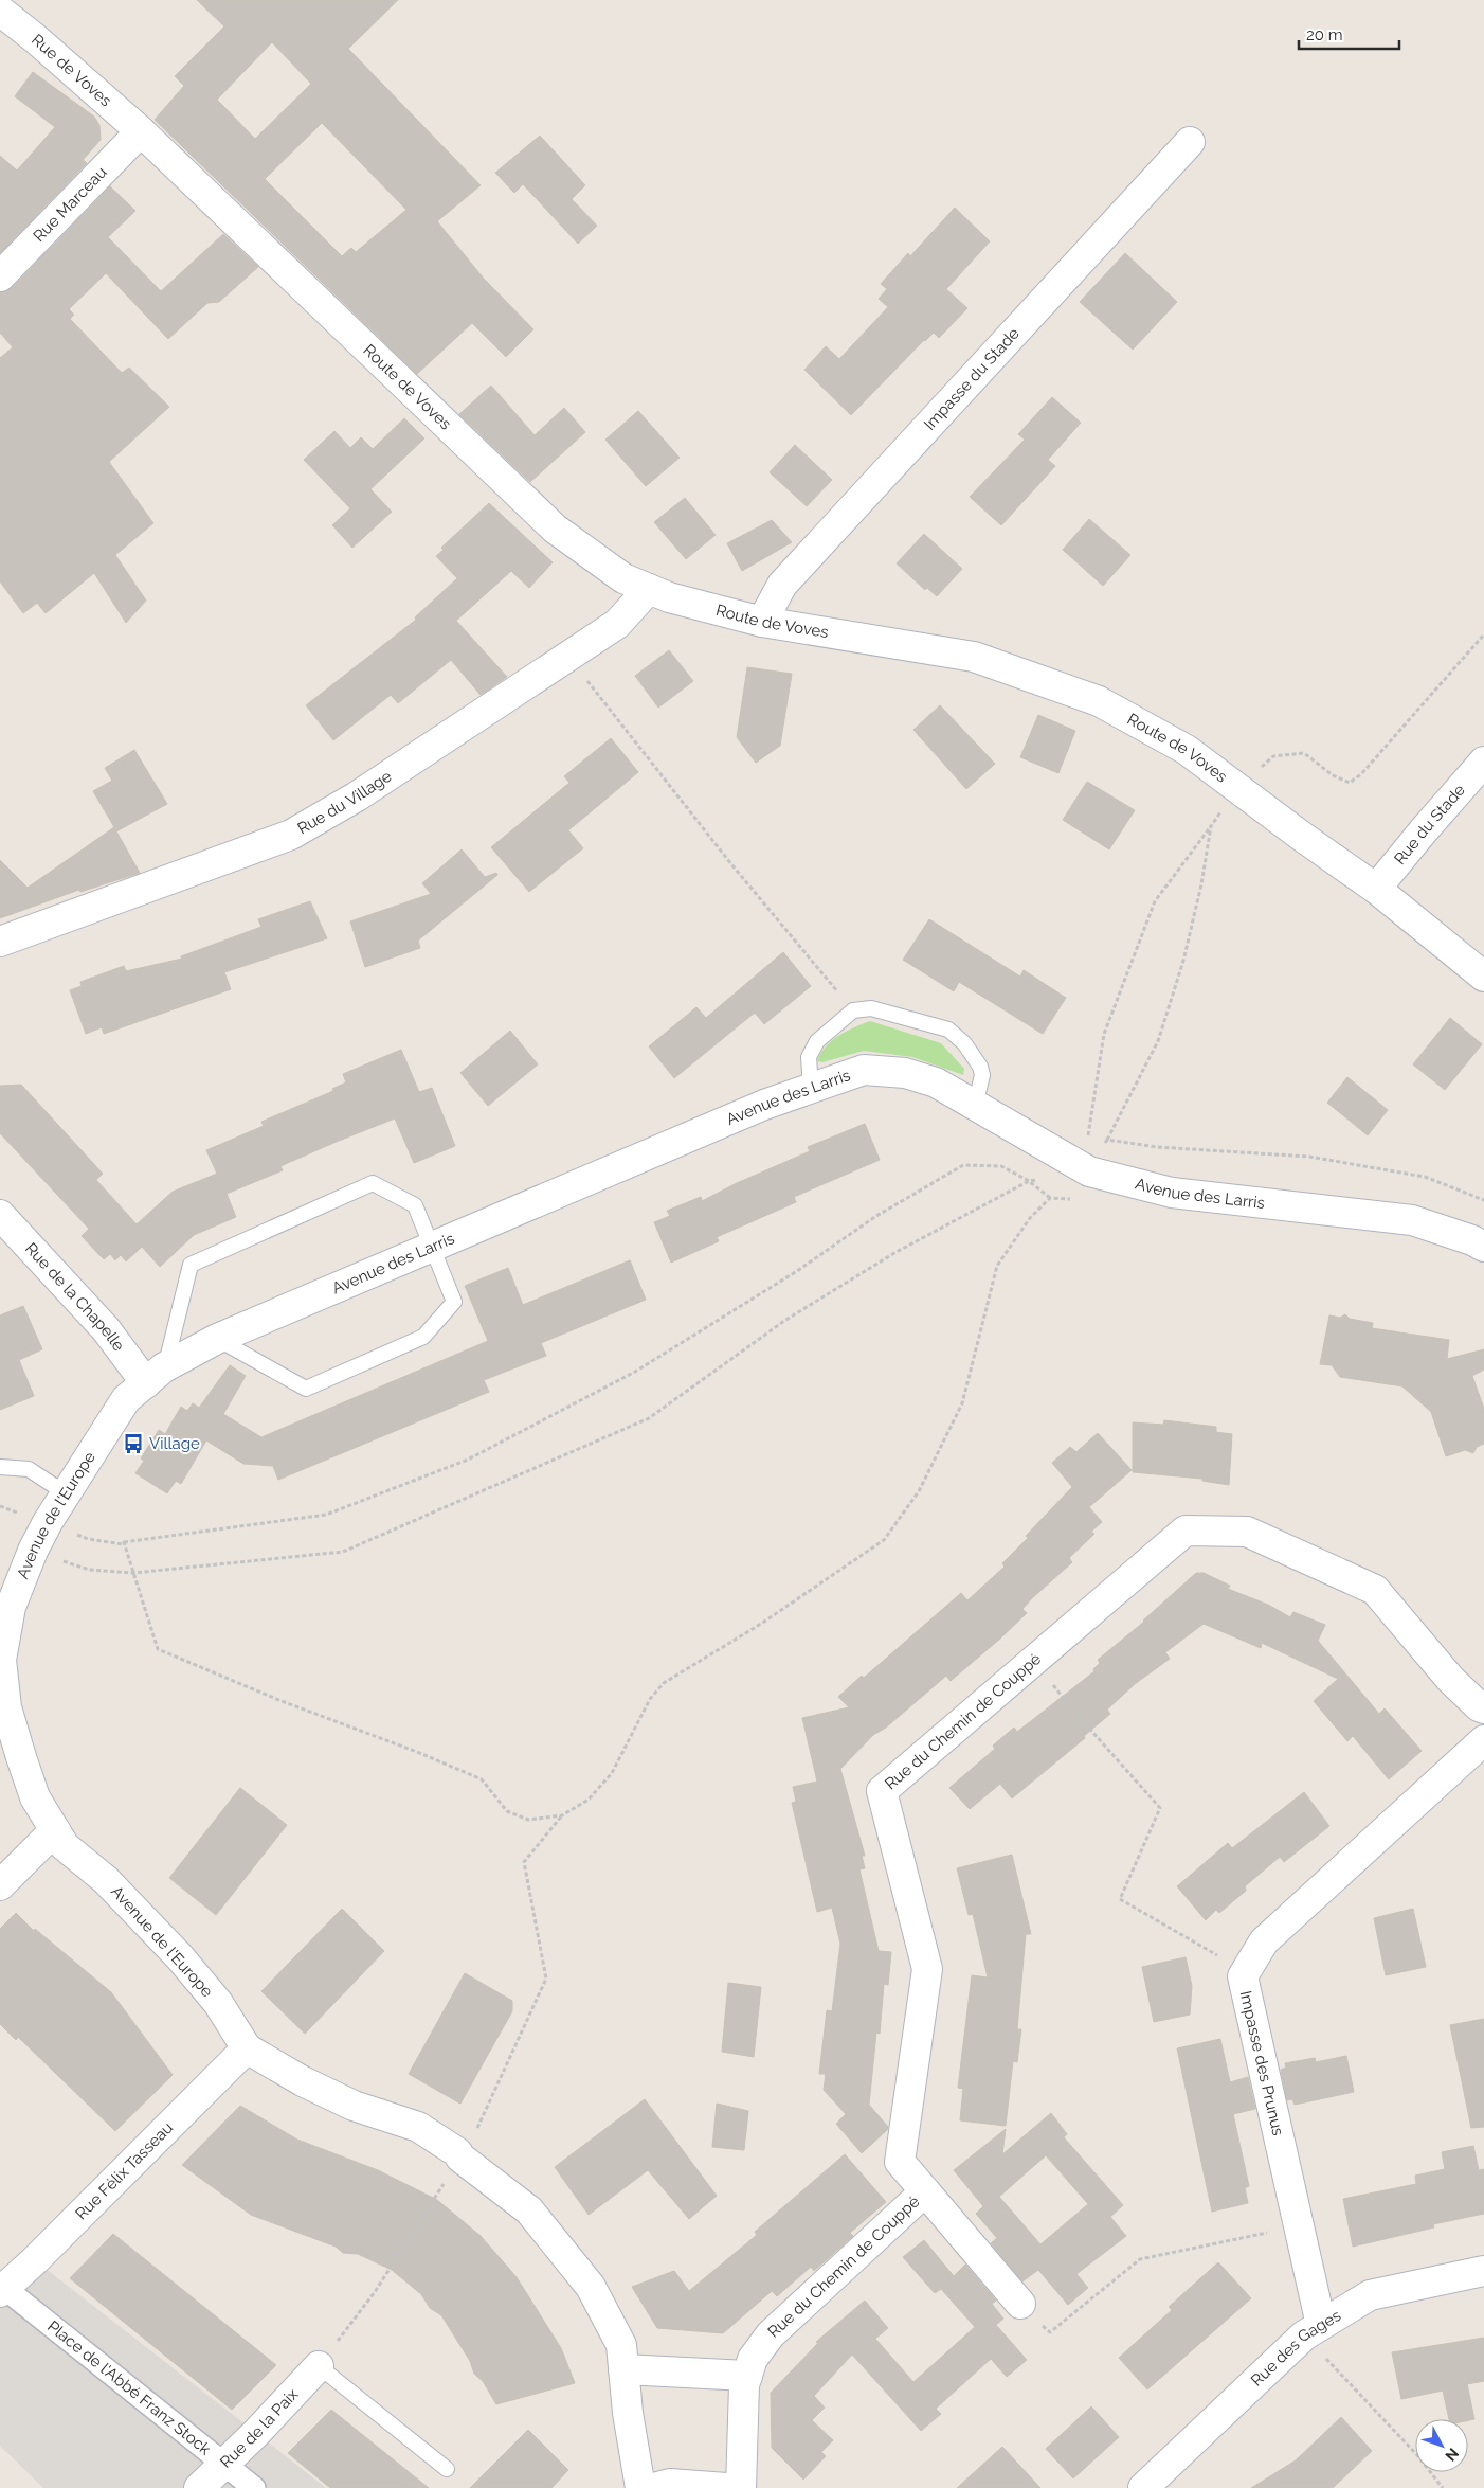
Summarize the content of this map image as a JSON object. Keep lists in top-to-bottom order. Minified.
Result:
{"streets":{"street":["Rue de Voves","Rue Marceau","Impasse du Stade","Route de Voves","Rue du Village","Rue du Stade","Avenue des Larris","Rue de la Chapelle","Avenue de l'Europe","Rue du Chemin de Couppé","Impasse des Prunus","Rue Félix Tasseau","Rue des Gages","Place de l'Abbé Franz Stock","Rue de la Paix"]},"crossings":[["Rue de Voves","Rue Marceau"],["Rue de Voves","Route de Voves"],["Rue Marceau","Route de Voves"],["Impasse du Stade","Route de Voves"],["Route de Voves","Rue du Village"],["Route de Voves","Rue du Stade"],["Avenue des Larris","Rue de la Chapelle"],["Avenue des Larris","Avenue de l'Europe"],["Rue de la Chapelle","Avenue de l'Europe"],["Avenue de l'Europe","Rue Félix Tasseau"],["Impasse des Prunus","Rue des Gages"],["Rue Félix Tasseau","Place de l'Abbé Franz Stock"],["Place de l'Abbé Franz Stock","Rue de la Paix"]],"places":{"bus stop":["Village"]},"scale_bar":"20 m","north":"bottom right"}
